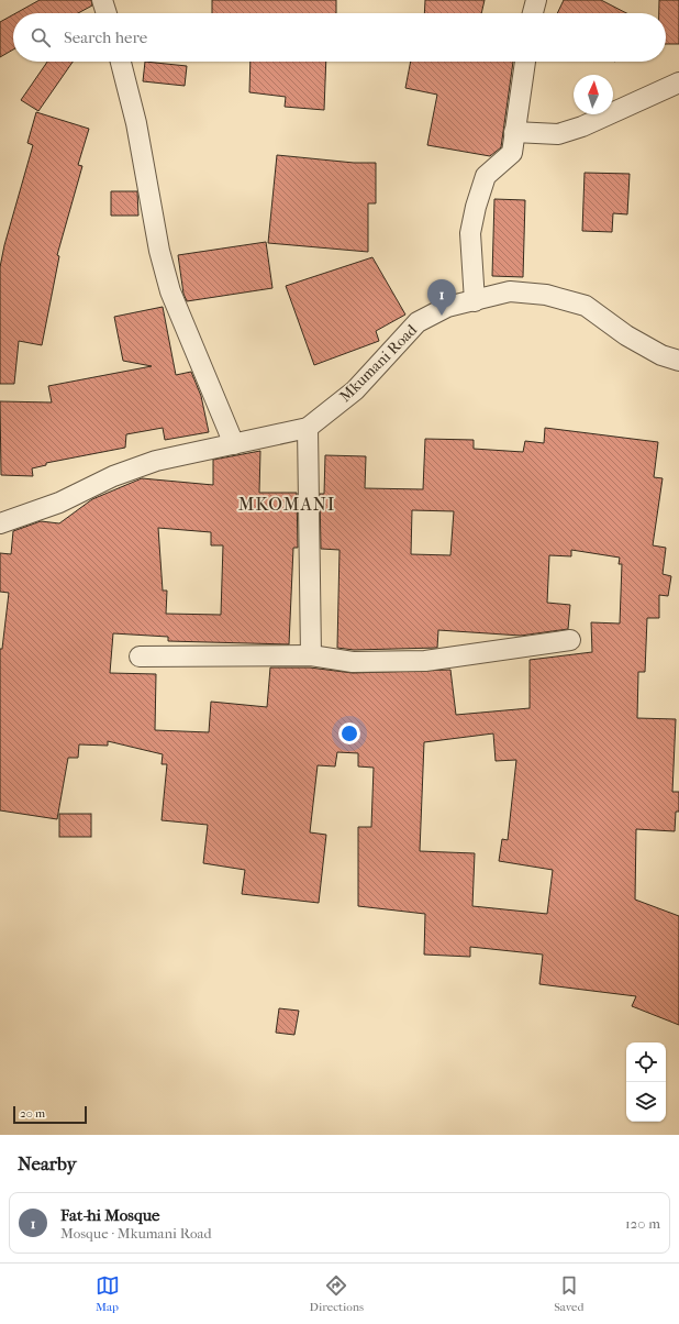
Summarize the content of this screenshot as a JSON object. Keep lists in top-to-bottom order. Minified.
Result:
{"streets":{"street":["Mkumani Road"]},"districts":["MKOMANI"],"scale_bar":"20 m","north":"top","page":{"search":"Search here","pins":"1","scale":"20 m","heading":"Nearby","list":[{"mark":"1","name":"Fat-hi Mosque","note":"Mosque · Mkumani Road","value":"120 m"}],"nav":["Map","Directions","Saved"]}}
